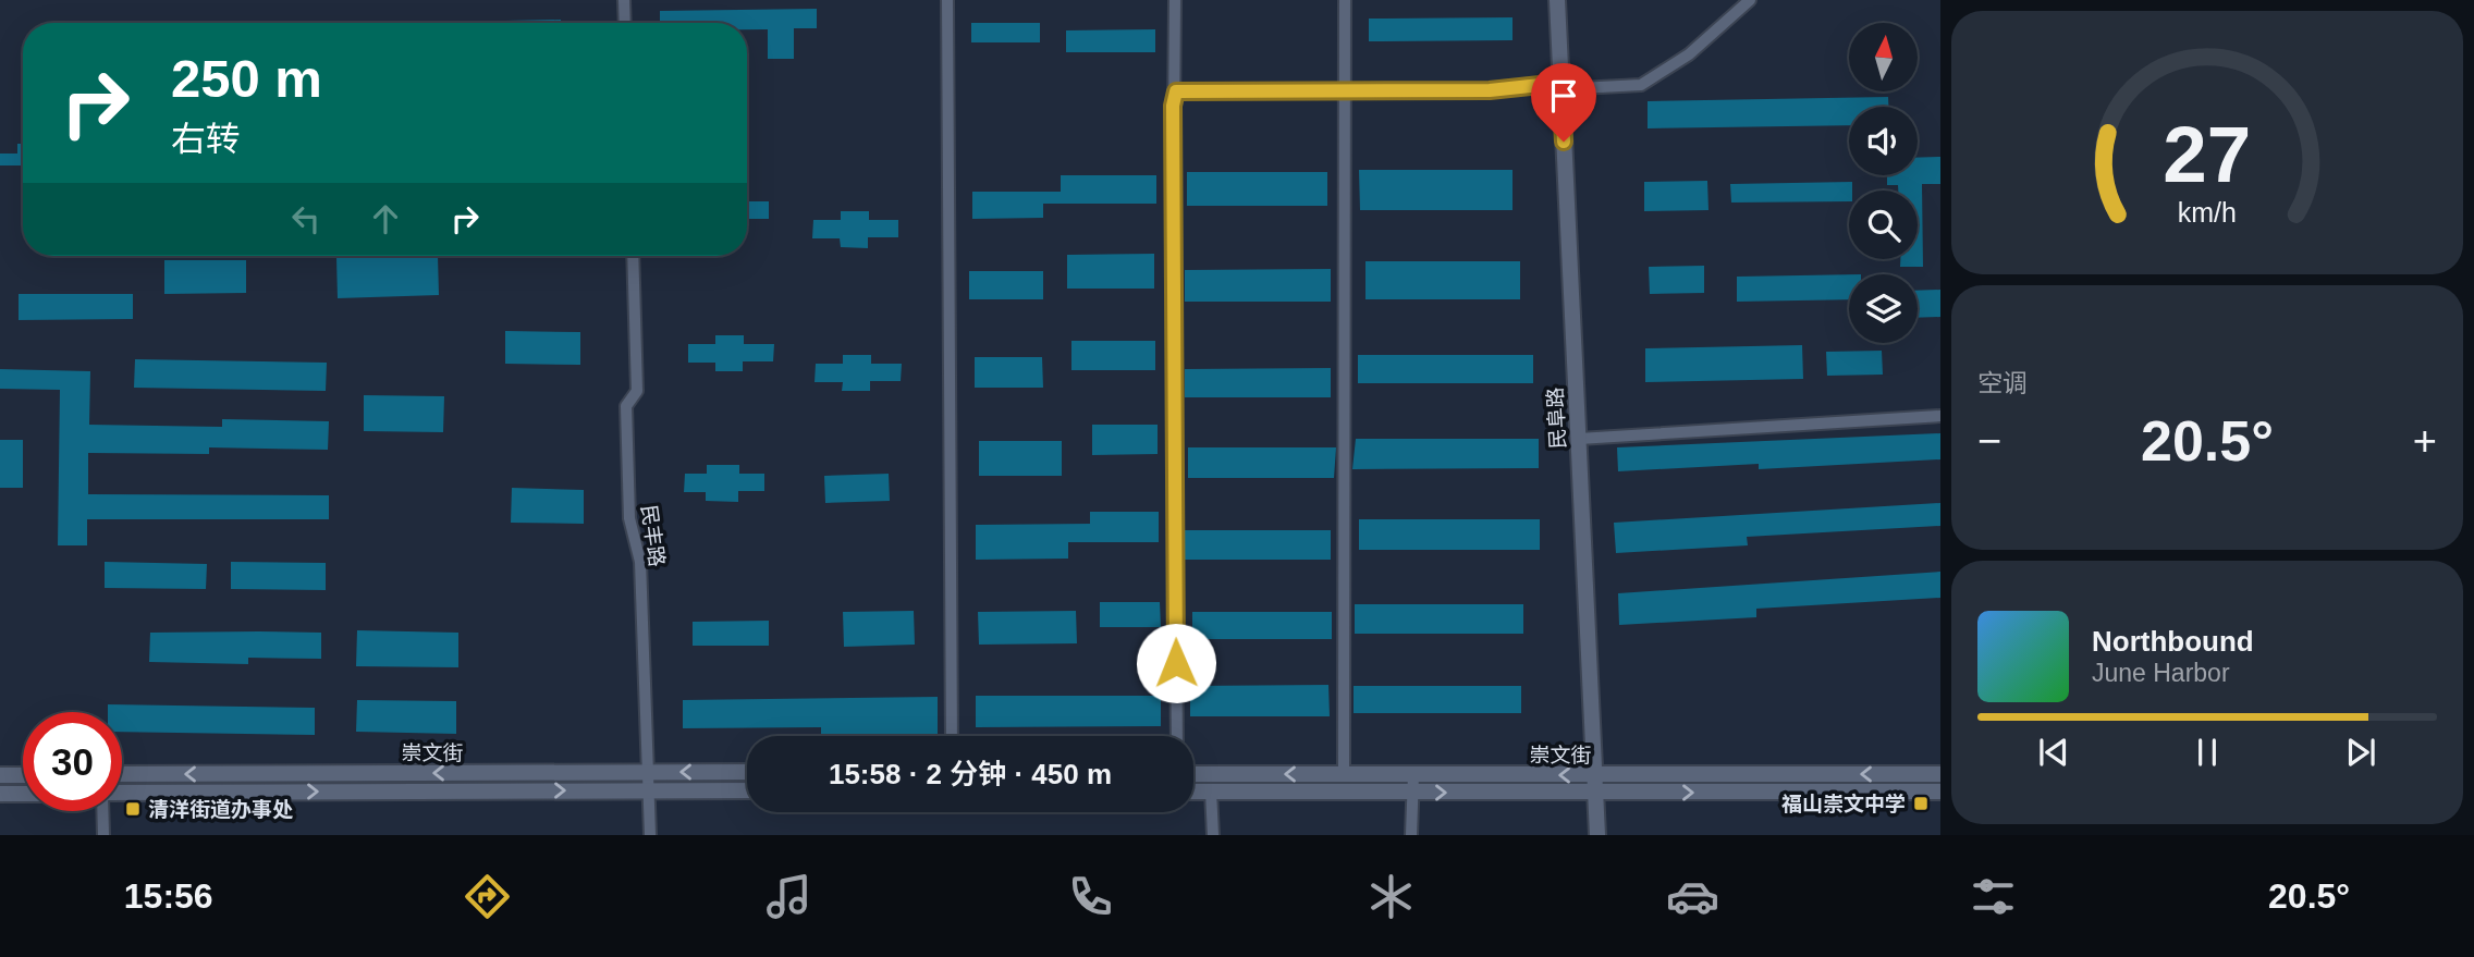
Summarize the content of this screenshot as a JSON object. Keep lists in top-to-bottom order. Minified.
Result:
{"streets":{"street":["民阜路","民丰路","崇文街"]},"crossings":[["民阜路","崇文街"],["民丰路","崇文街"]],"places":{"transit":["福山崇文中学","清洋街道办事处"]},"north":"top","page":{"turn":["250 m","右转"],"tile":"空调","heat":["−","20.5°","+"],"song":["Northbound","June Harbor"],"limit":"30","trip":"15:58 · 2 分钟 · 450 m","tabs":["15:56","20.5°"],"gauge":["27","km/h"]}}
